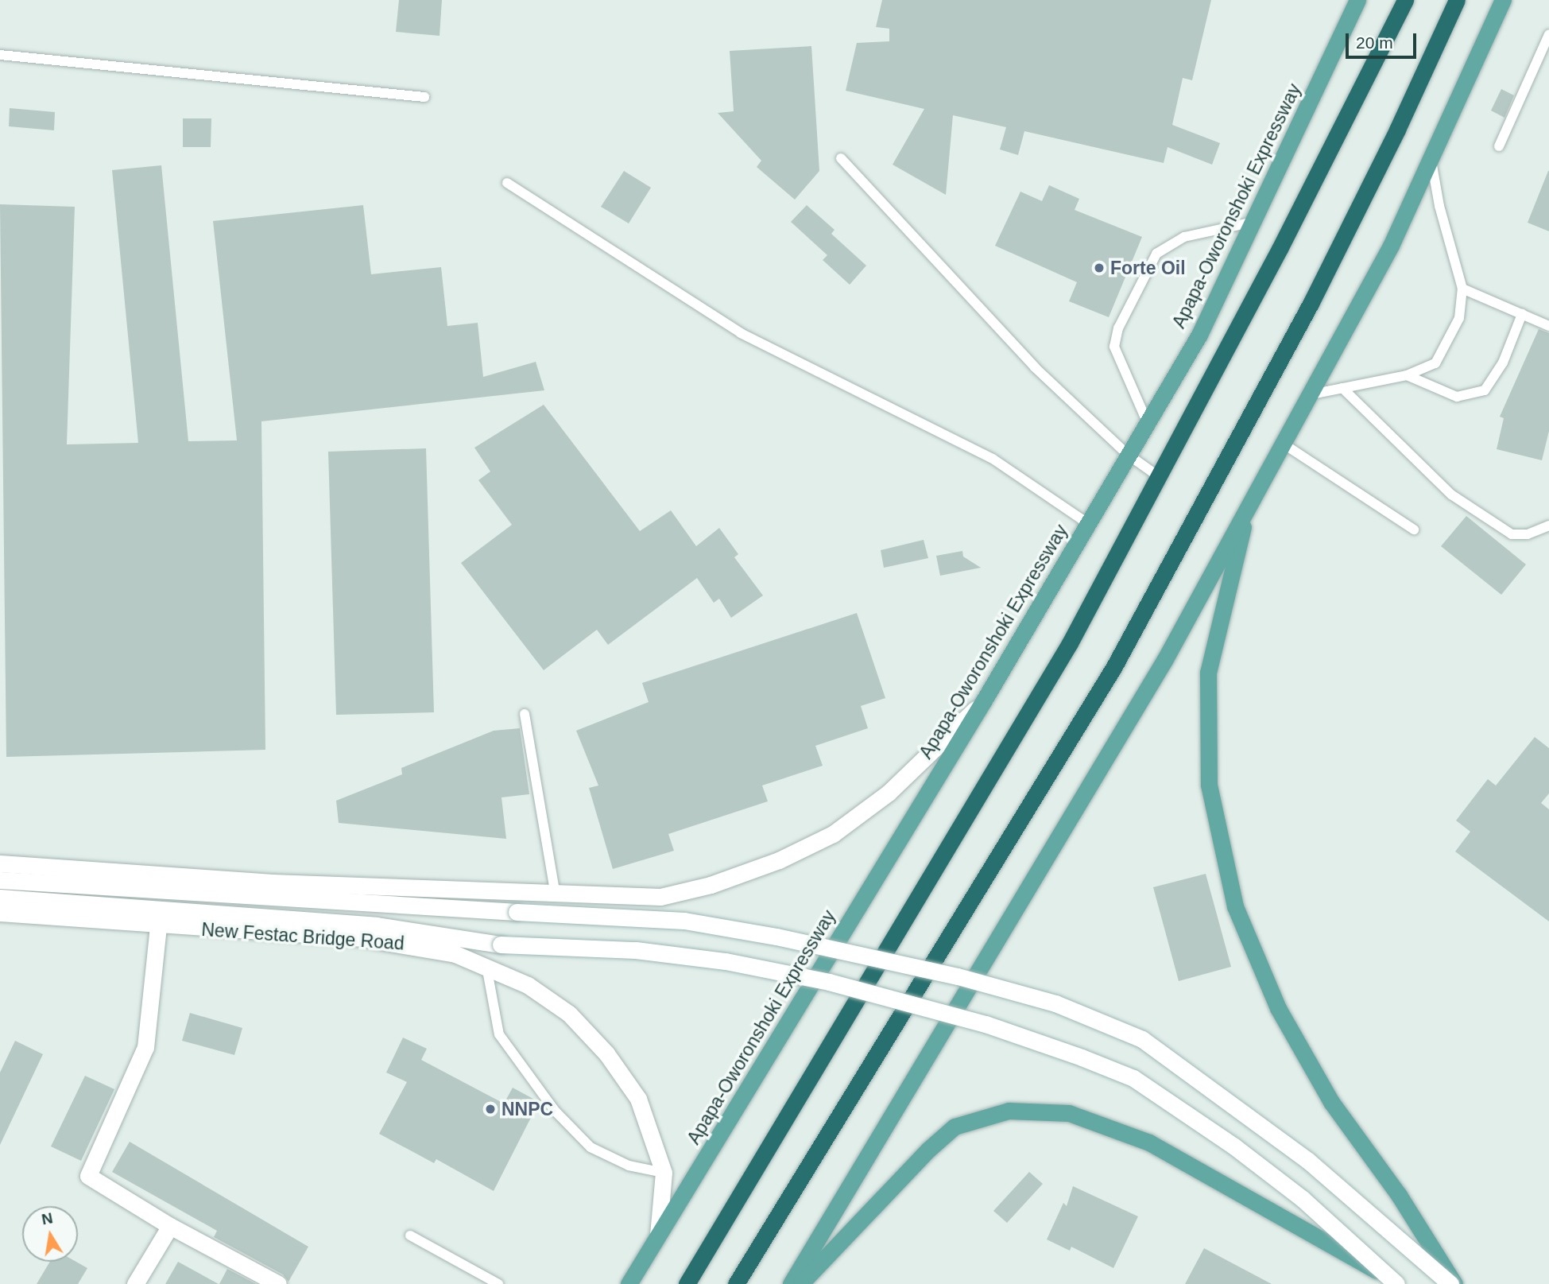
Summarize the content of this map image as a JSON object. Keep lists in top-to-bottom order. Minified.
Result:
{"streets":{"main road":["Apapa-Oworonshoki Expressway","New Festac Bridge Road"]},"crossings":[["Apapa-Oworonshoki Expressway","New Festac Bridge Road"]],"places":["Forte Oil","NNPC"],"scale_bar":"20 m","north":"top"}
